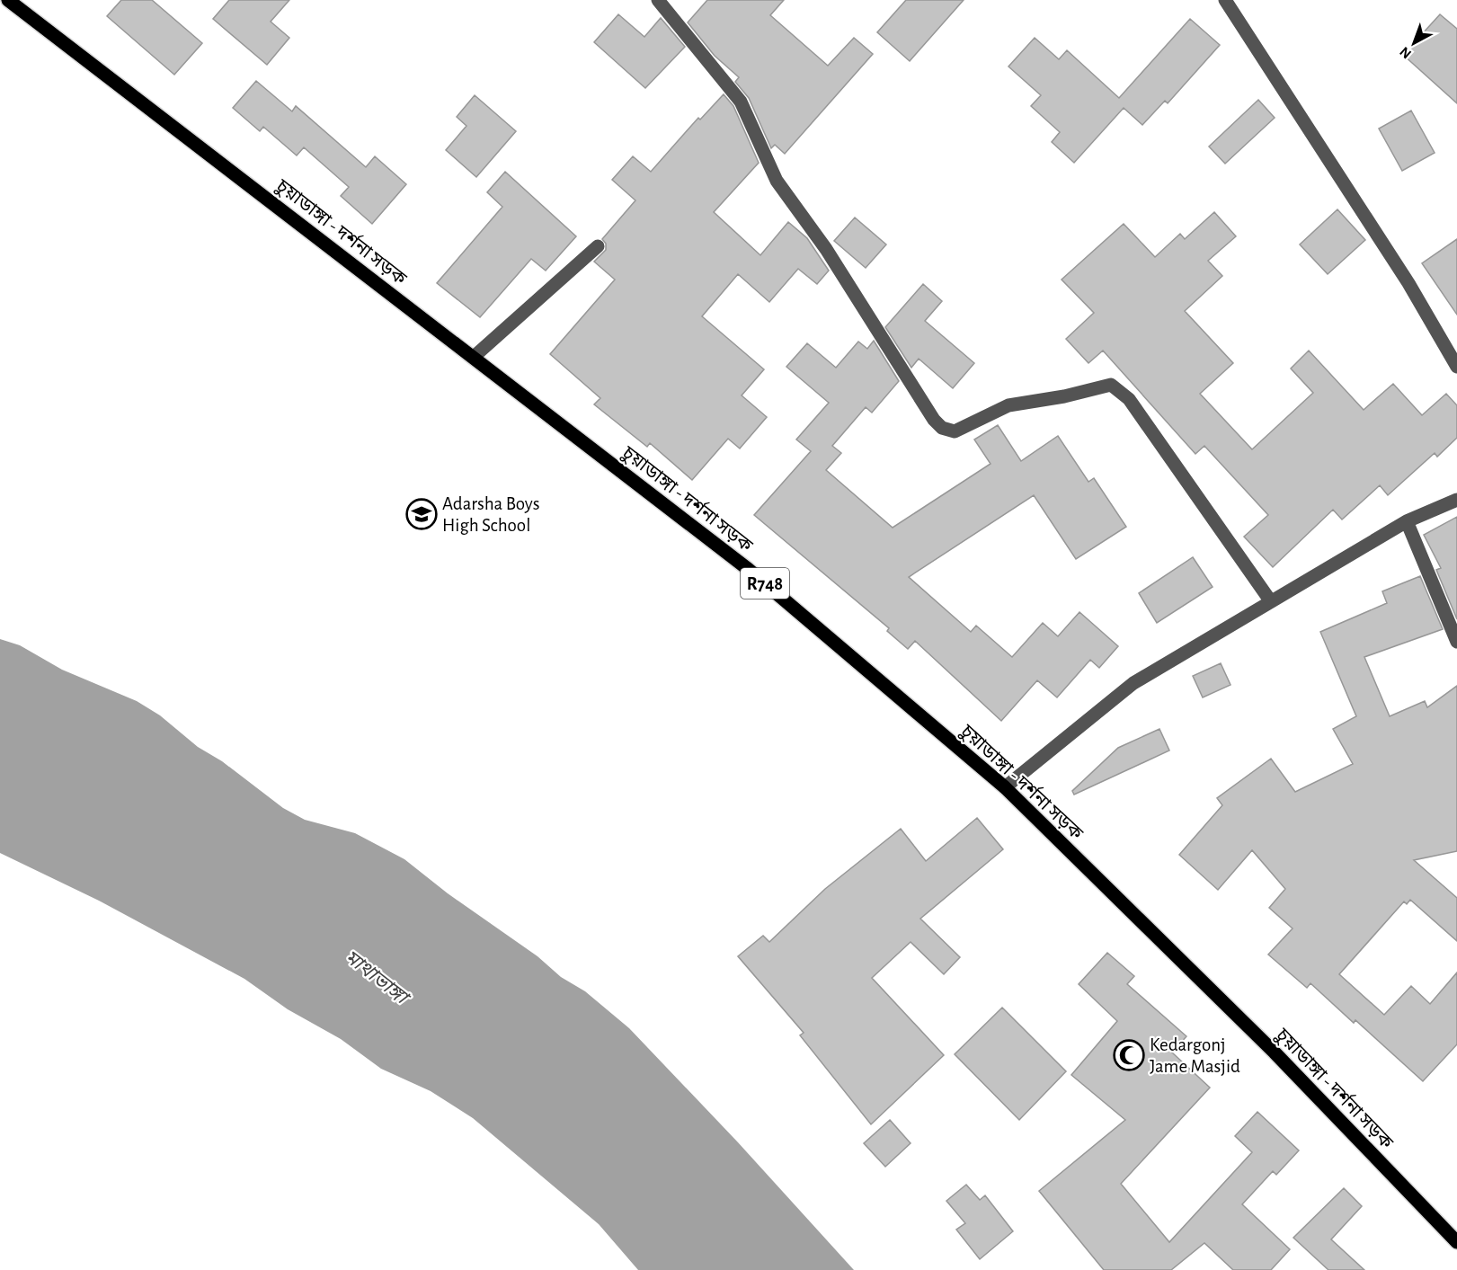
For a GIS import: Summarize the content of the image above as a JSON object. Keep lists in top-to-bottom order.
{
  "streets": {
    "main road": ["চুয়াডাঙ্গা - দর্শনা সড়ক", "R748"]
  },
  "water": ["মাথাভাঙ্গা"],
  "places": {
    "school or university": ["Adarsha Boys High School"],
    "mosque": ["Kedargonj Jame Masjid"]
  },
  "north": "bottom left"
}
